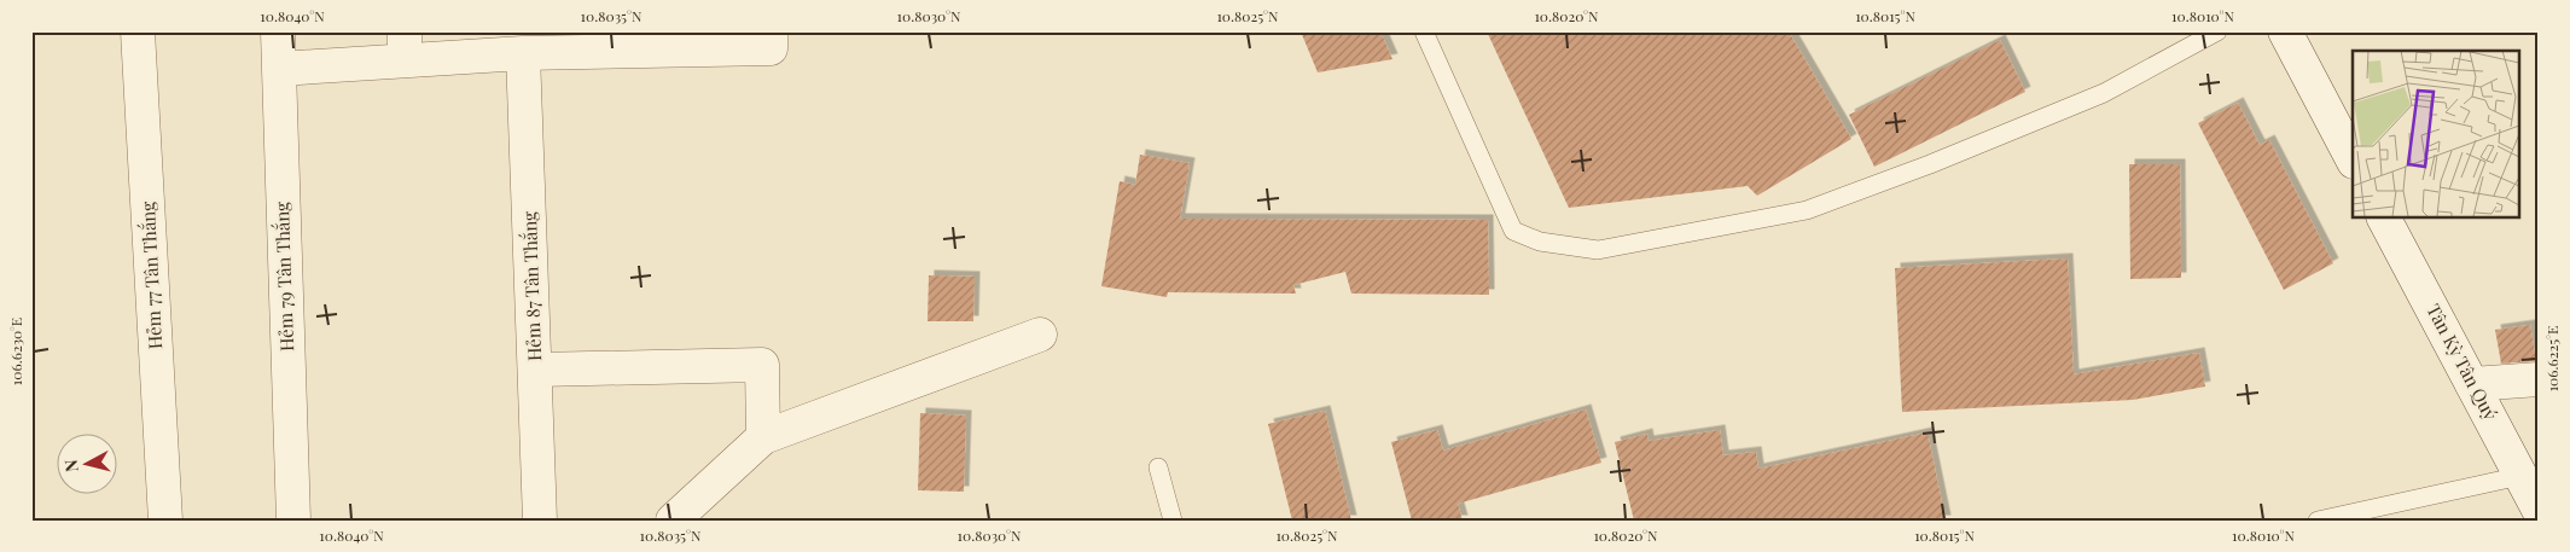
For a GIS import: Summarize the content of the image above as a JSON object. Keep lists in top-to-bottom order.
{
  "streets": {
    "street": [
      "Hẻm 77 Tân Thắng",
      "Hẻm 79 Tân Thắng",
      "Hẻm 87 Tân Thắng",
      "Tân Kỳ Tân Quý"
    ]
  },
  "north": "left",
  "coordinates": [
    "10.8040°N",
    "10.8035°N",
    "10.8030°N",
    "10.8025°N",
    "10.8020°N",
    "10.8015°N",
    "10.8010°N",
    "106.6230°E",
    "106.6225°E"
  ]
}
